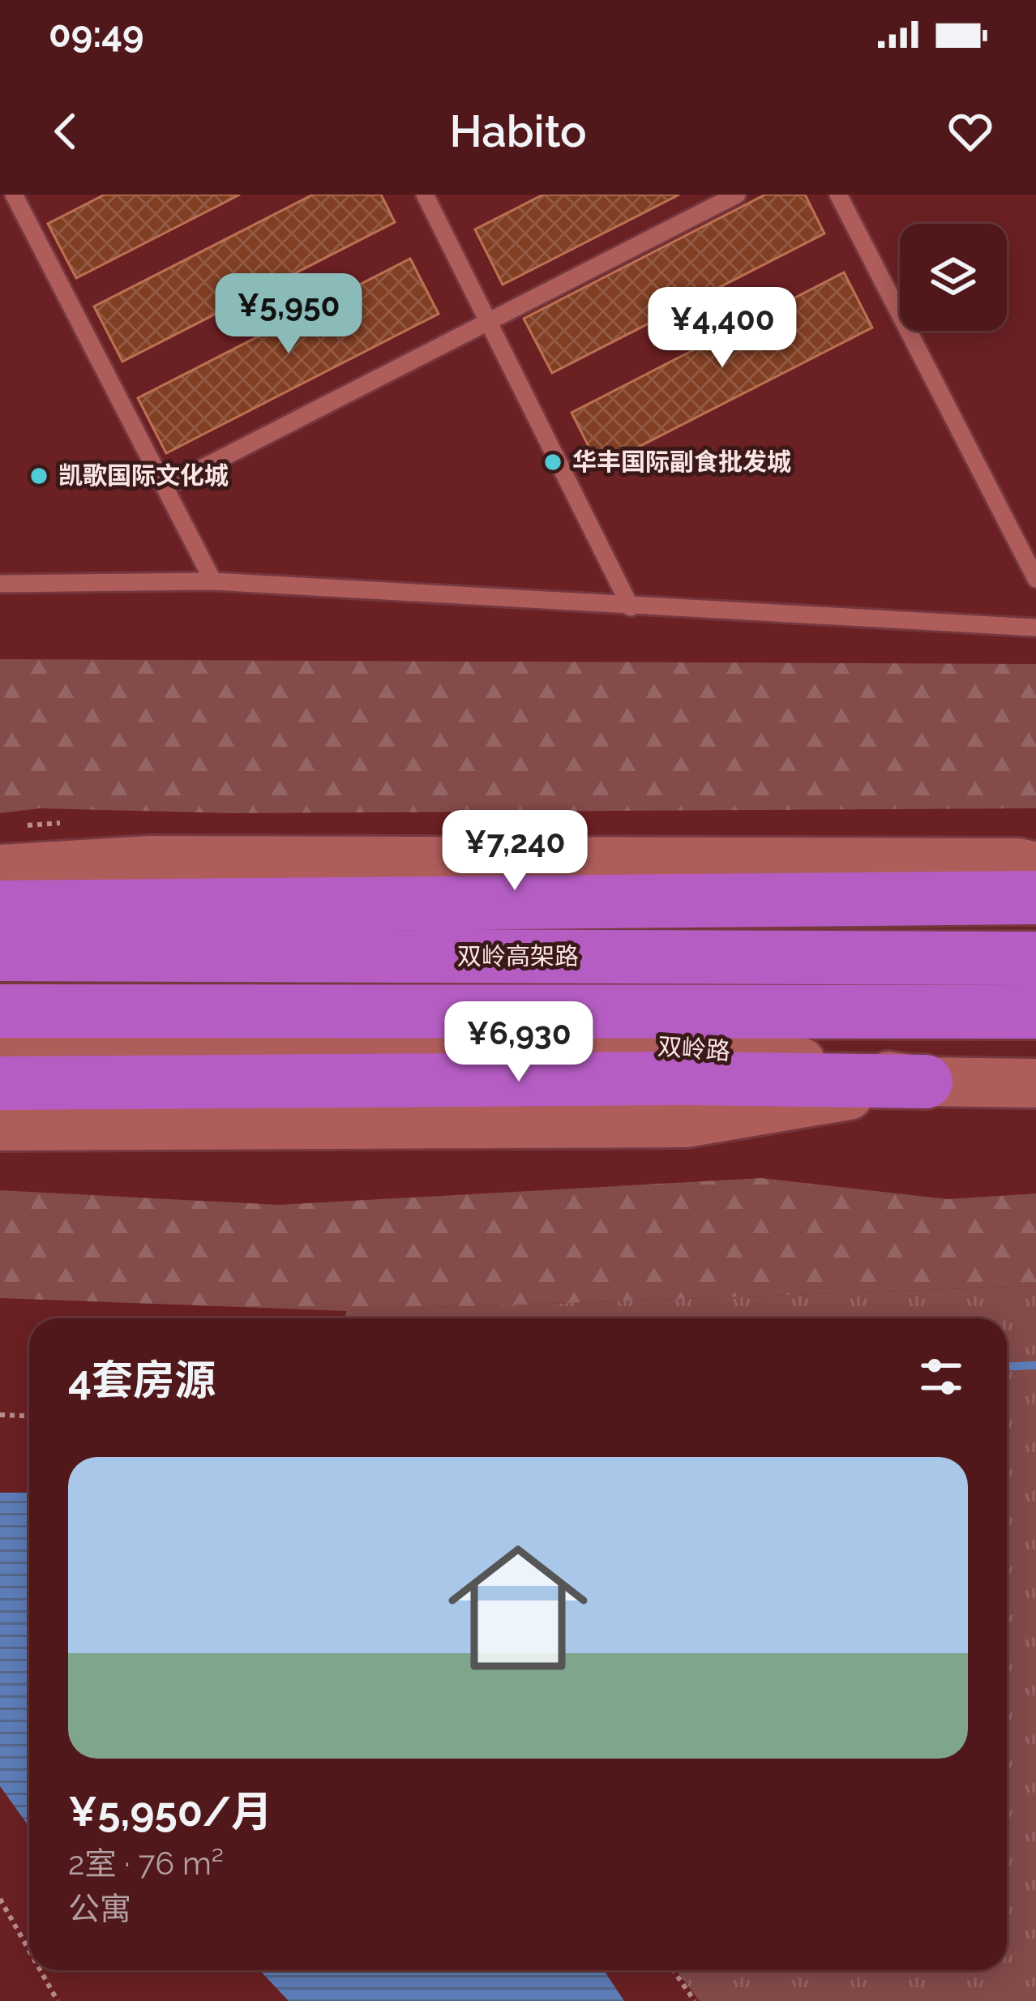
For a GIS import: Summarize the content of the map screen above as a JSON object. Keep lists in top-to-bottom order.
{
  "streets": {
    "highway": ["双岭高架路"],
    "main road": ["双岭路"]
  },
  "places": ["华丰国际副食批发城", "凯歌国际文化城"],
  "page": {
    "status": "09:49",
    "header": "Habito",
    "price": [
      "¥5,950",
      "¥4,400",
      "¥7,240",
      "¥6,930"
    ],
    "heading": "4套房源",
    "list": [
      {
        "name": "¥5,950/月",
        "note": "2室 · 76 m² · 公寓"
      }
    ]
  }
}
